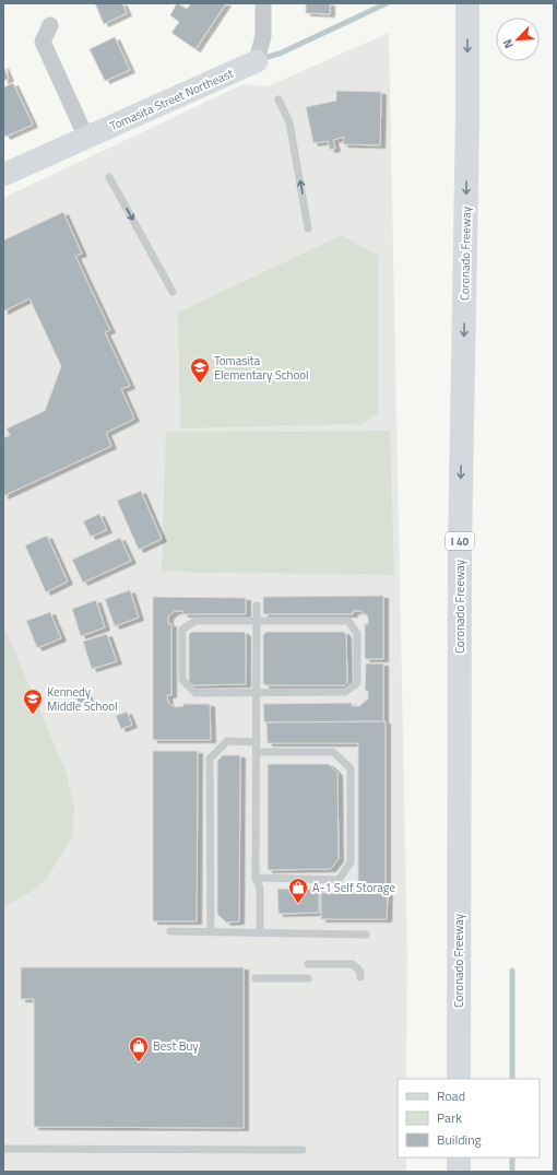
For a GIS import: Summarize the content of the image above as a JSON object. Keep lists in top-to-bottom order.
{
  "streets": {
    "highway": ["Coronado Freeway", "I 40"],
    "street": ["Tomasita Street Northeast"]
  },
  "one_way": ["Coronado Freeway"],
  "places": {
    "school or university": ["Tomasita Elementary School", "Kennedy Middle School"],
    "shop": ["A-1 Self Storage", "Best Buy"]
  },
  "legend": ["Road", "Park", "Building"],
  "north": "bottom left"
}
